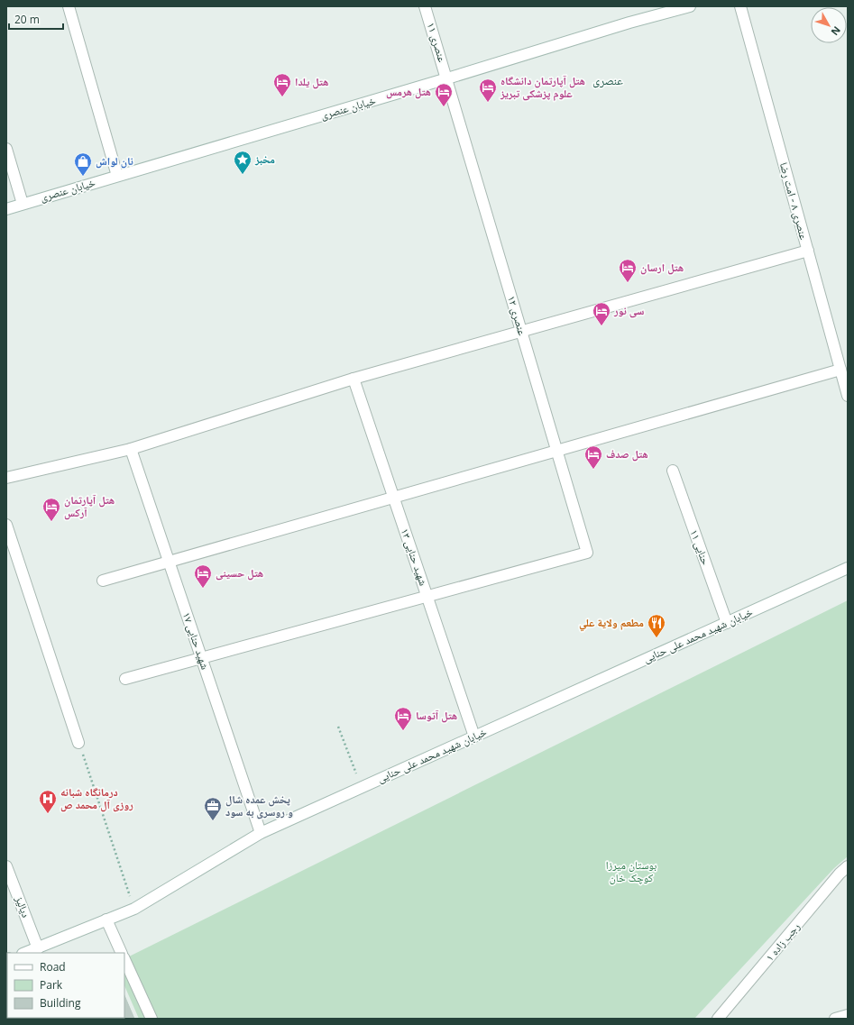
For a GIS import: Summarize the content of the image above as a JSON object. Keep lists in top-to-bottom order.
{
  "streets": {
    "street": [
      "عنصری ۱۱",
      "خیابان عنصری",
      "عنصری ۸ - امت رضا",
      "عنصری ۱۲",
      "حنایی ۱۱",
      "شهید حنایی ۱۳",
      "خیابان شهید محمد علی حنایی",
      "شهید حنایی ۱۷",
      "دیالیز",
      "رجب زاده ۱"
    ]
  },
  "crossings": [
    ["عنصری ۱۱", "خیابان عنصری"],
    ["عنصری ۱۱", "عنصری ۱۲"],
    ["خیابان عنصری", "عنصری ۱۲"],
    ["عنصری ۱۲", "شهید حنایی ۱۳"],
    ["حنایی ۱۱", "خیابان شهید محمد علی حنایی"],
    ["شهید حنایی ۱۳", "خیابان شهید محمد علی حنایی"],
    ["خیابان شهید محمد علی حنایی", "شهید حنایی ۱۷"],
    ["خیابان شهید محمد علی حنایی", "دیالیز"]
  ],
  "districts": ["عنصری"],
  "parks": ["بوستان میرزا کوچک خان"],
  "places": {
    "hotel": [
      "هتل یلدا",
      "هتل آپارتمان دانشگاه علوم پزشکی تبریز",
      "هتل هرمس",
      "هتل ارسان",
      "سی نور",
      "هتل صدف",
      "هتل آپارتمان آرکس",
      "هتل حسینی",
      "هتل آتوسا"
    ],
    "place": ["مخبز"],
    "shop": ["نان لواش"],
    "restaurant": ["مطعم ولاية علي"],
    "hospital": ["درمانگاه شبانه روزی آل محمد ص"],
    "office": ["پخش عمده شال و روسری به سود"]
  },
  "legend": ["Road", "Park", "Building"],
  "scale_bar": "20 m",
  "north": "bottom right"
}
